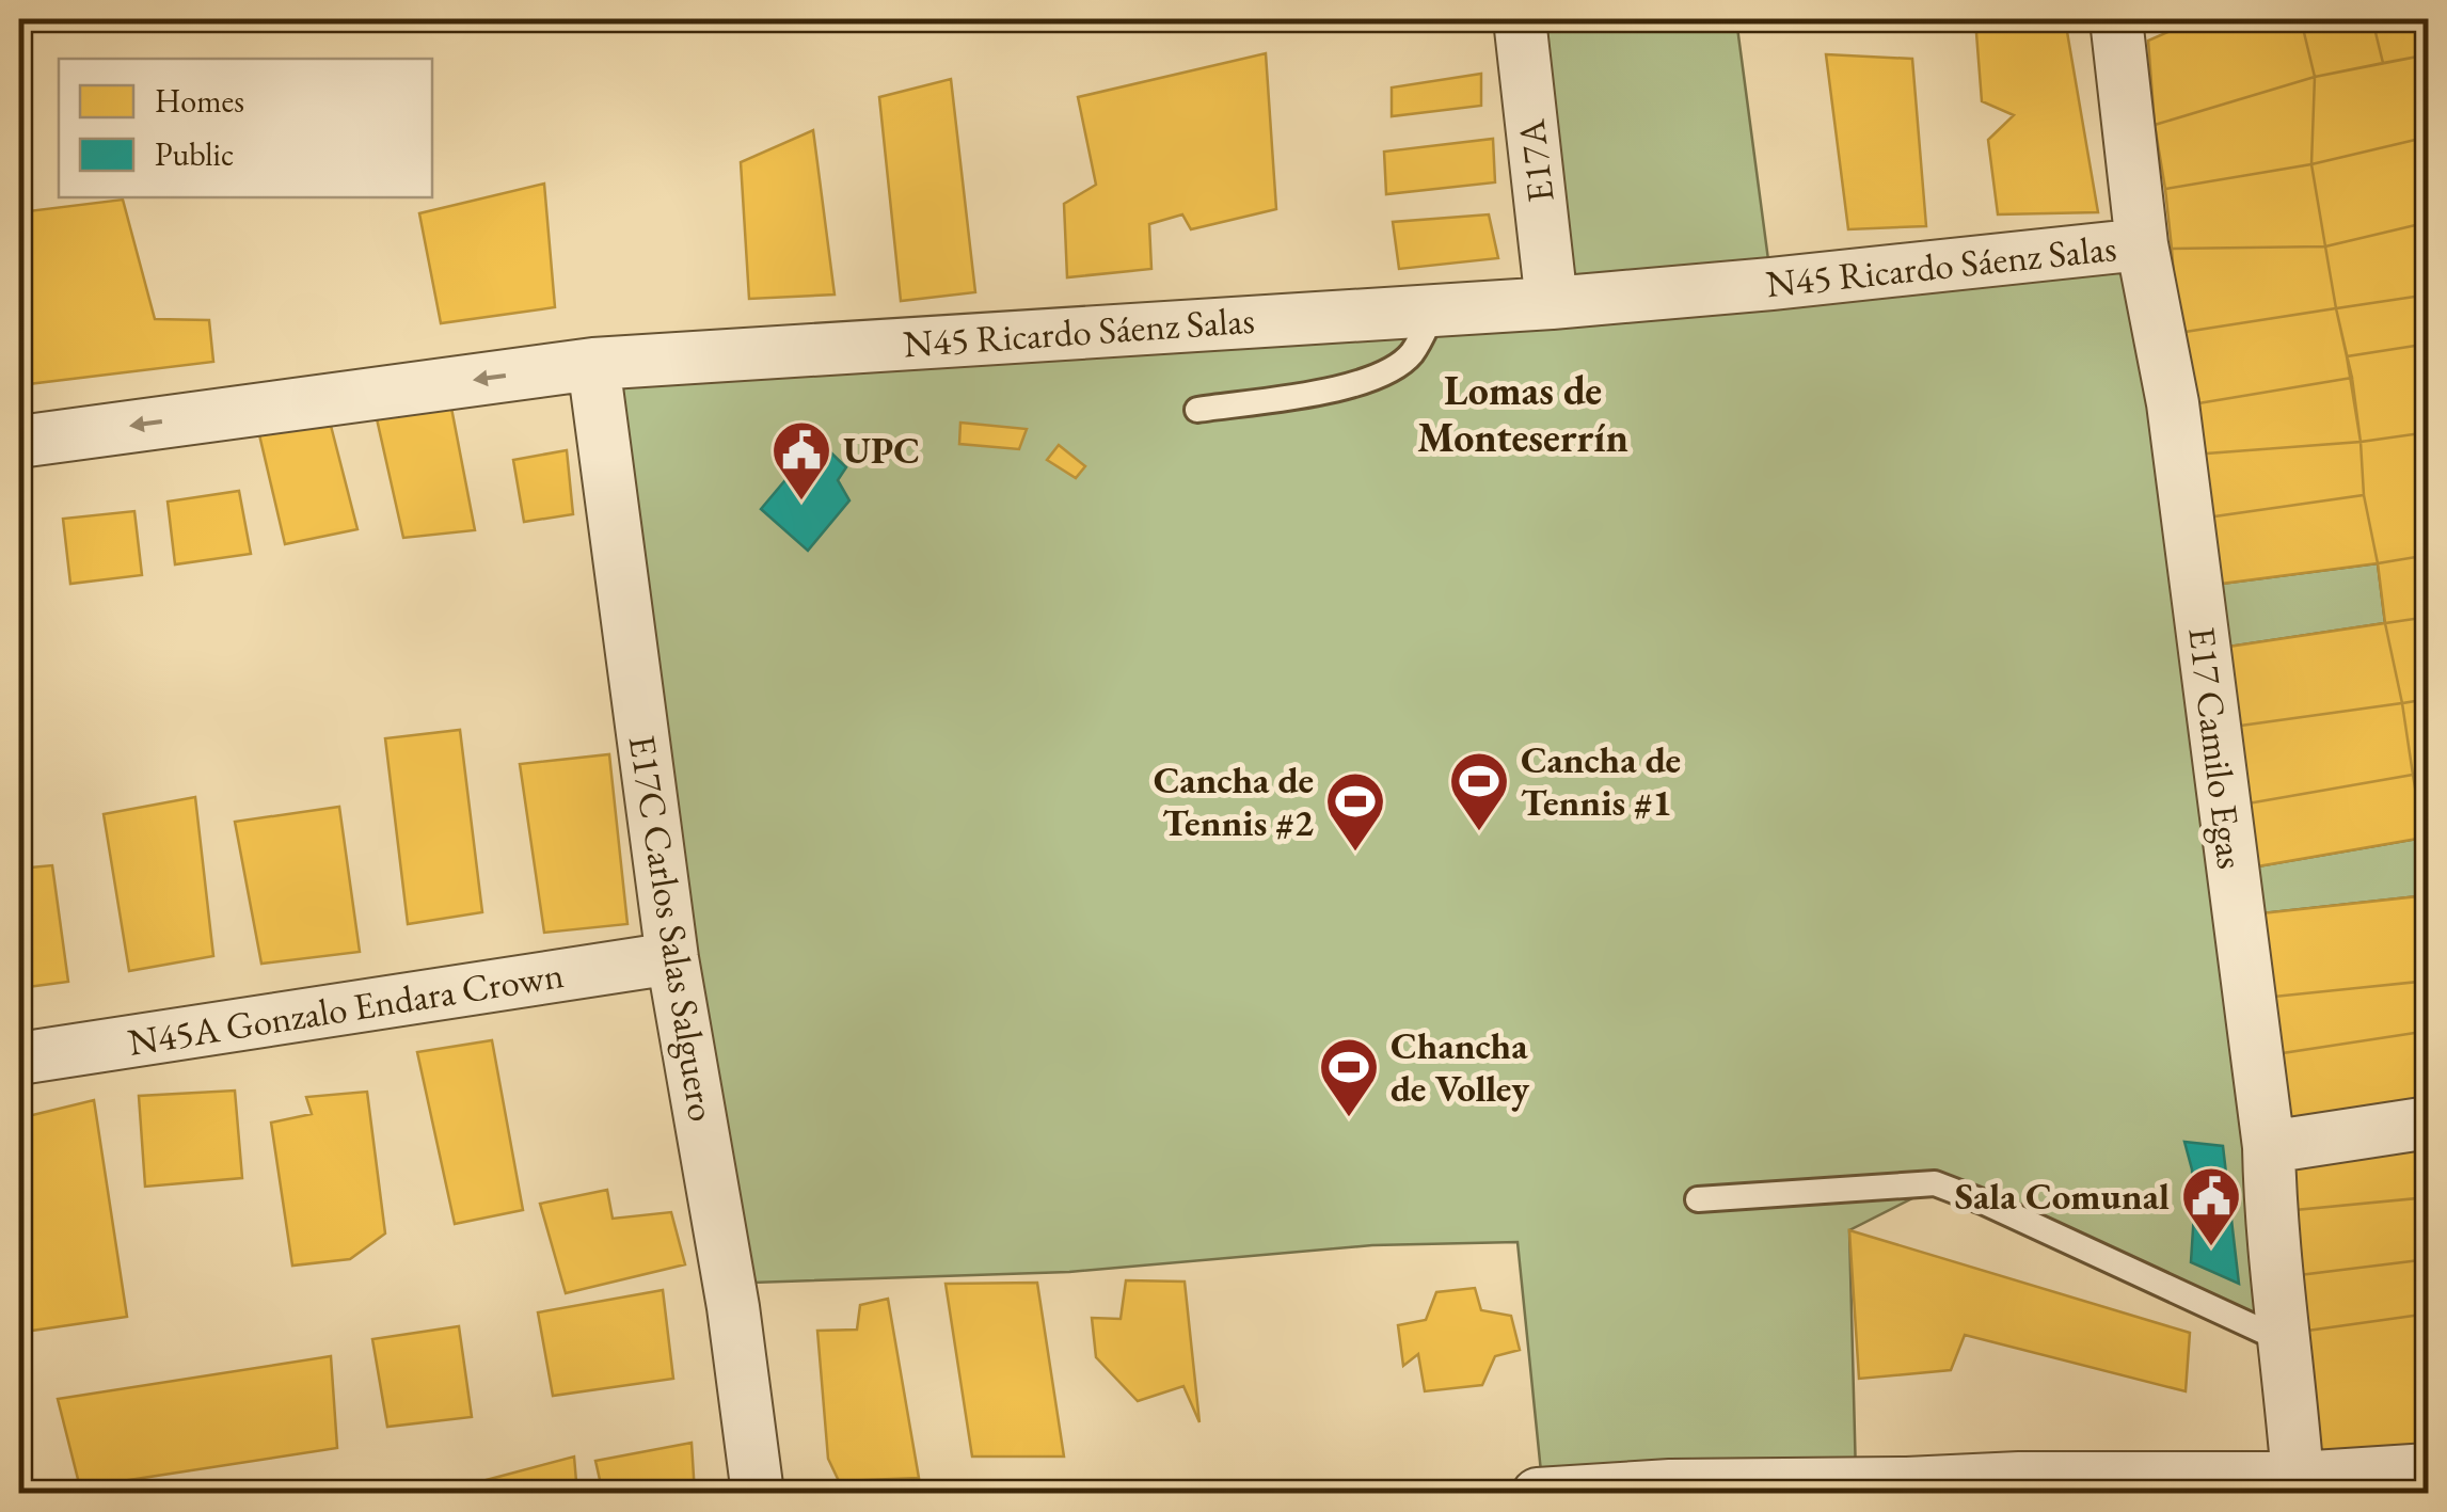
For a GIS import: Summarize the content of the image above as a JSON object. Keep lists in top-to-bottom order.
{
  "streets": {
    "street": [
      "E17A",
      "N45 Ricardo Sáenz Salas",
      "E17 Camilo Egas",
      "E17C Carlos Salas Salguero",
      "N45A Gonzalo Endara Crown"
    ]
  },
  "crossings": [
    ["E17A", "N45 Ricardo Sáenz Salas"],
    ["N45 Ricardo Sáenz Salas", "E17 Camilo Egas"],
    ["N45 Ricardo Sáenz Salas", "E17C Carlos Salas Salguero"],
    ["E17C Carlos Salas Salguero", "N45A Gonzalo Endara Crown"]
  ],
  "districts": ["Lomas de Monteserrín"],
  "places": {
    "public building": ["UPC", "Sala Comunal"],
    "sports": ["Cancha de Tennis #1", "Cancha de Tennis #2", "Chancha de Volley"]
  },
  "legend": ["Homes", "Public"]
}
